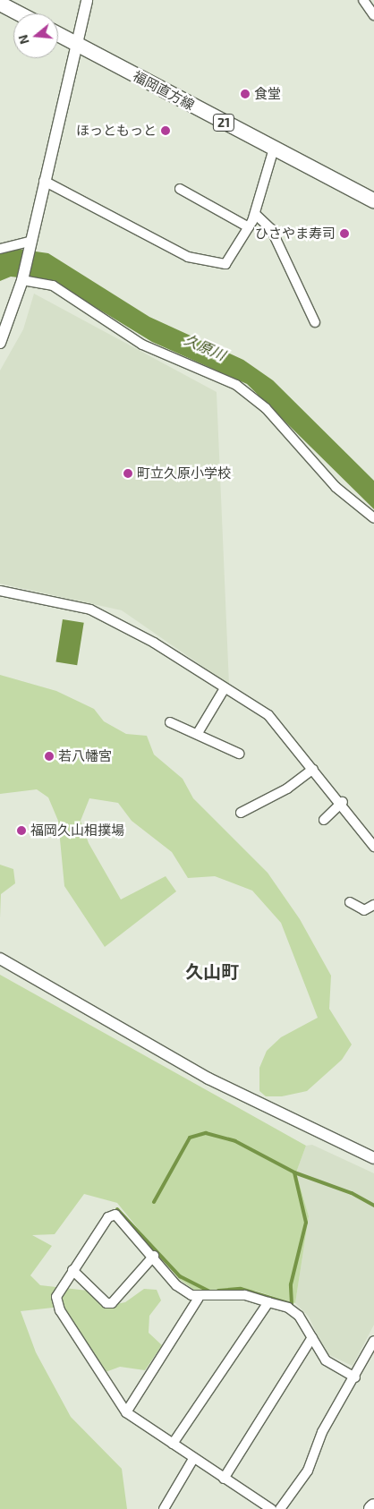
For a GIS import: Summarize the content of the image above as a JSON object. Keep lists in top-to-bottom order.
{
  "streets": {
    "main road": ["福岡直方線", "21"]
  },
  "districts": ["久山町"],
  "water": ["久原川"],
  "places": [
    "食堂",
    "ほっともっと",
    "ひさやま寿司",
    "町立久原小学校",
    "若八幡宮",
    "福岡久山相撲場"
  ],
  "north": "left"
}
